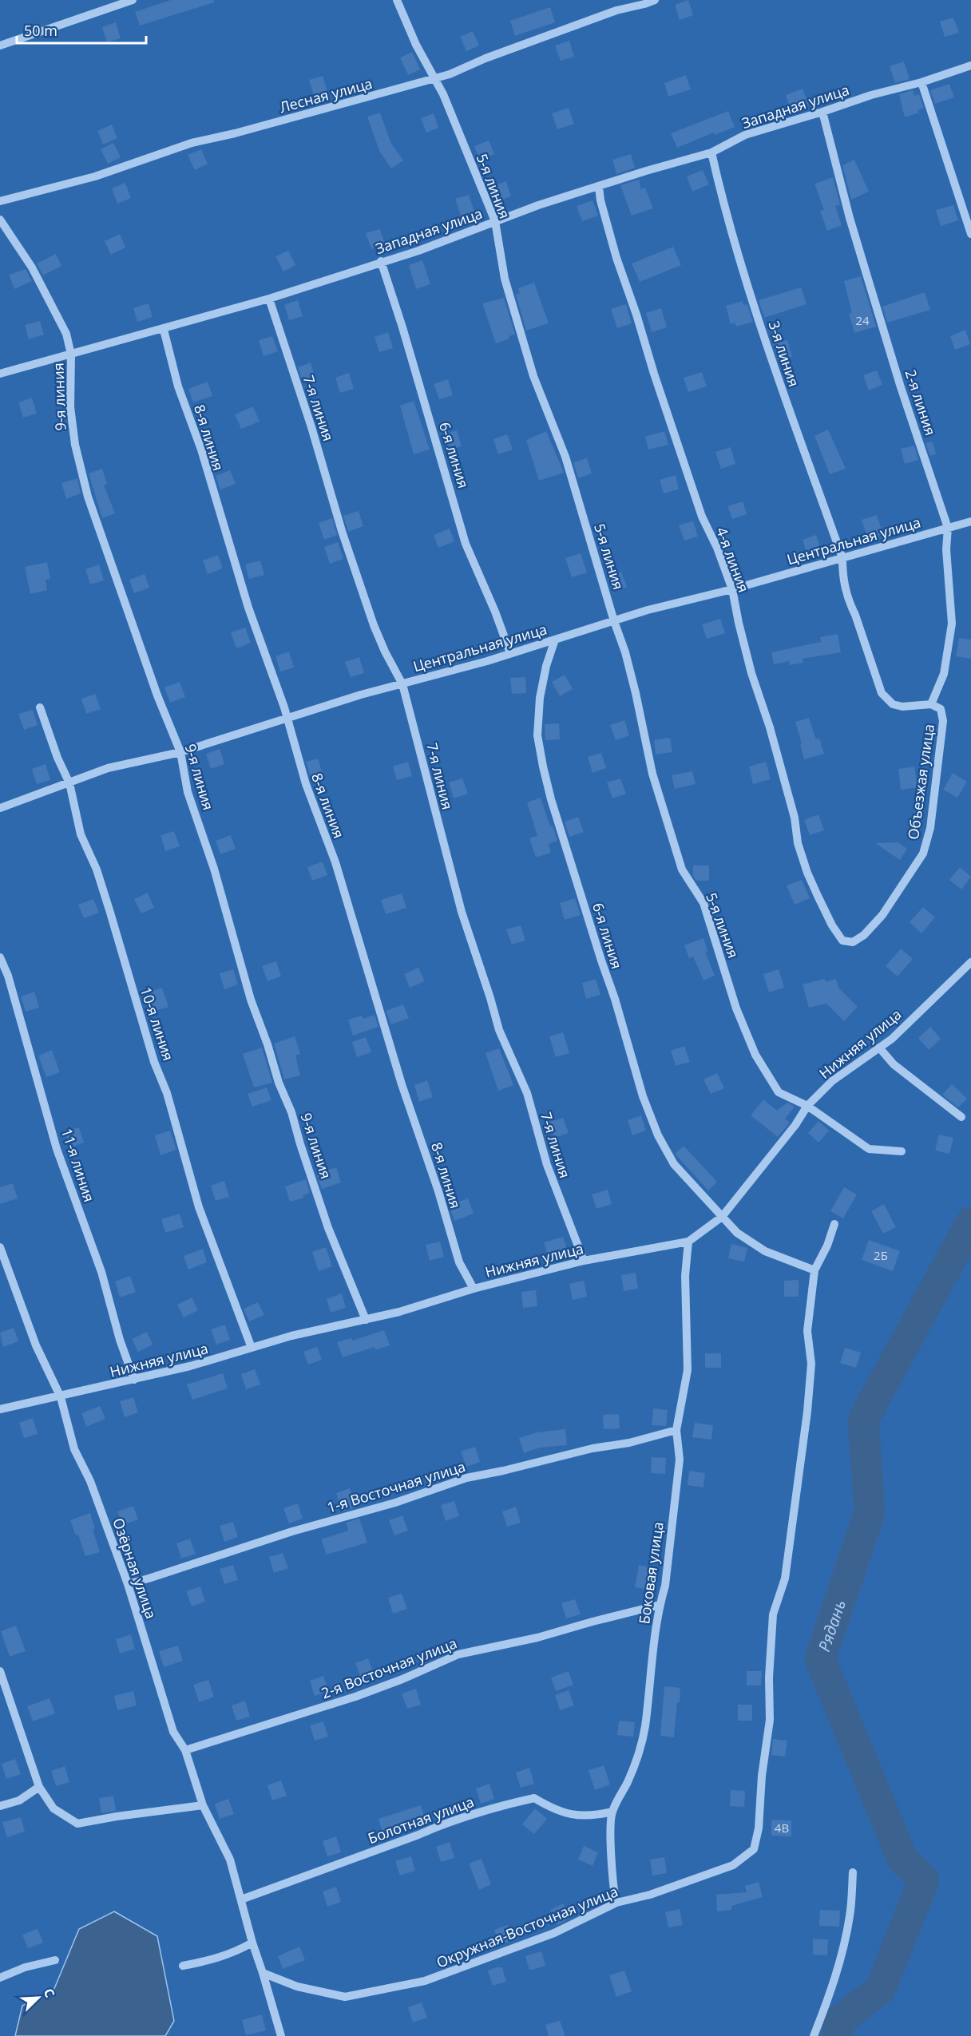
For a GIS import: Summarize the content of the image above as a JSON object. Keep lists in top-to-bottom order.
{
  "streets": {
    "street": [
      "Лесная улица",
      "Западная улица",
      "5-я линия",
      "3-я линия",
      "9-я линия",
      "2-я линия",
      "7-я линия",
      "8-я линия",
      "6-я линия",
      "Центральная улица",
      "4-я линия",
      "Объезжая улица",
      "10-я линия",
      "Нижняя улица",
      "11-я линия",
      "1-я Восточная улица",
      "Озёрная улица",
      "Боковая улица",
      "2-я Восточная улица",
      "Болотная улица",
      "Окружная-Восточная улица"
    ]
  },
  "crossings": [
    ["Лесная улица", "5-я линия"],
    ["Западная улица", "5-я линия"],
    ["Западная улица", "3-я линия"],
    ["Западная улица", "9-я линия"],
    ["Западная улица", "2-я линия"],
    ["Западная улица", "7-я линия"],
    ["Западная улица", "8-я линия"],
    ["Западная улица", "6-я линия"],
    ["Западная улица", "4-я линия"],
    ["5-я линия", "Центральная улица"],
    ["5-я линия", "Нижняя улица"],
    ["3-я линия", "Центральная улица"],
    ["3-я линия", "Объезжая улица"],
    ["9-я линия", "Центральная улица"],
    ["9-я линия", "Нижняя улица"],
    ["2-я линия", "Центральная улица"],
    ["2-я линия", "Объезжая улица"],
    ["7-я линия", "Центральная улица"],
    ["7-я линия", "Нижняя улица"],
    ["8-я линия", "Центральная улица"],
    ["8-я линия", "Нижняя улица"],
    ["6-я линия", "Центральная улица"],
    ["6-я линия", "Нижняя улица"],
    ["6-я линия", "Окружная-Восточная улица"],
    ["Центральная улица", "4-я линия"],
    ["Центральная улица", "Объезжая улица"],
    ["Центральная улица", "10-я линия"],
    ["4-я линия", "Объезжая улица"],
    ["10-я линия", "Нижняя улица"],
    ["Нижняя улица", "11-я линия"],
    ["Нижняя улица", "Озёрная улица"],
    ["Нижняя улица", "Боковая улица"],
    ["1-я Восточная улица", "Озёрная улица"],
    ["1-я Восточная улица", "Боковая улица"],
    ["Озёрная улица", "2-я Восточная улица"],
    ["Озёрная улица", "Болотная улица"],
    ["Боковая улица", "2-я Восточная улица"],
    ["Боковая улица", "Болотная улица"],
    ["Боковая улица", "Окружная-Восточная улица"]
  ],
  "water": ["Рядань"],
  "house_numbers": ["24", "2Б", "4В"],
  "scale_bar": "50 m",
  "north": "top right"
}
